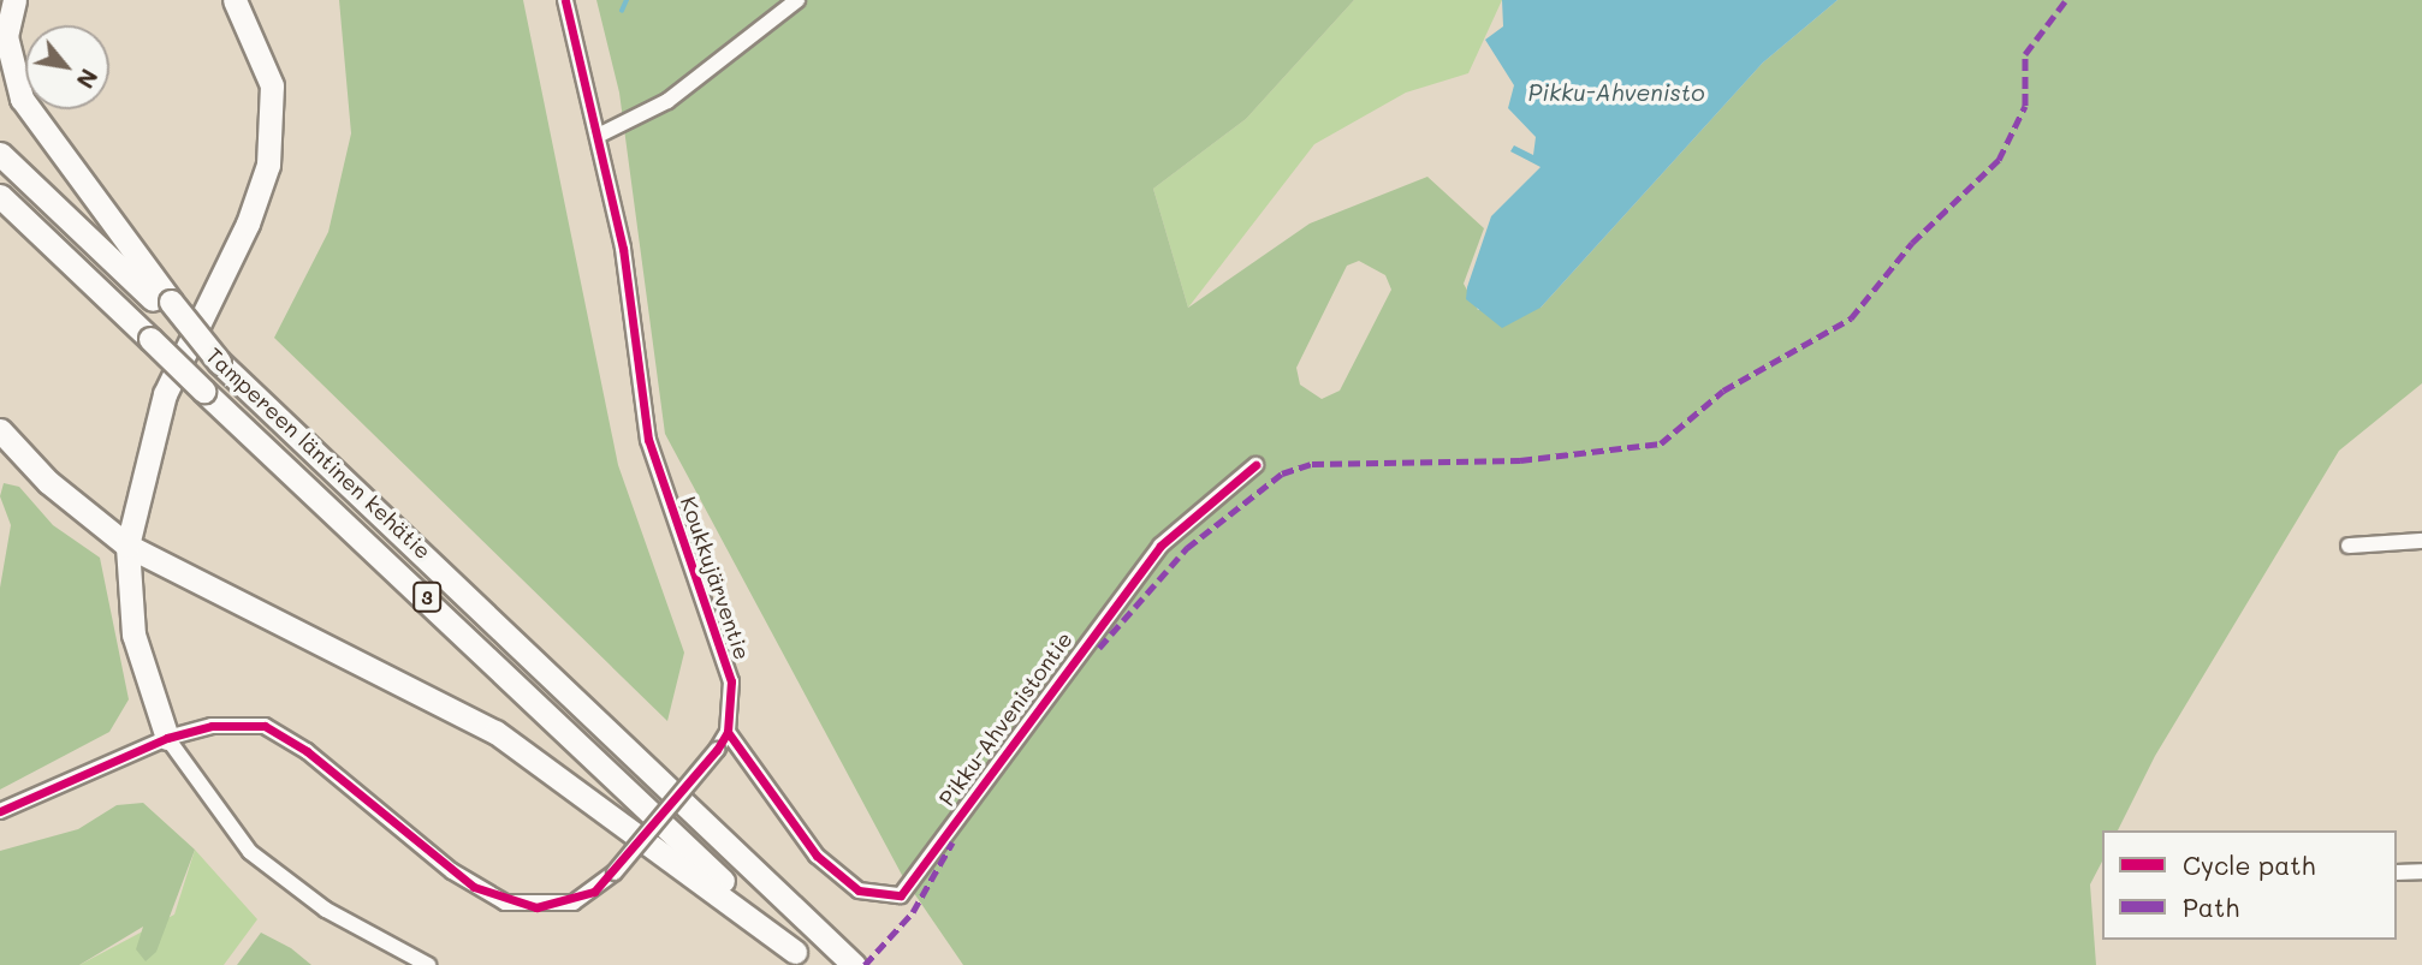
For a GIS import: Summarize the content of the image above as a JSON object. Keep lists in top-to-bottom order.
{
  "streets": {
    "highway": ["Tampereen läntinen kehätie", "3"],
    "street": ["Koukkujärventie", "Pikku-Ahvenistontie"]
  },
  "crossings": [
    ["Koukkujärventie", "Pikku-Ahvenistontie"]
  ],
  "water": ["Pikku-Ahvenisto"],
  "legend": ["Cycle path", "Path"],
  "north": "bottom right"
}
